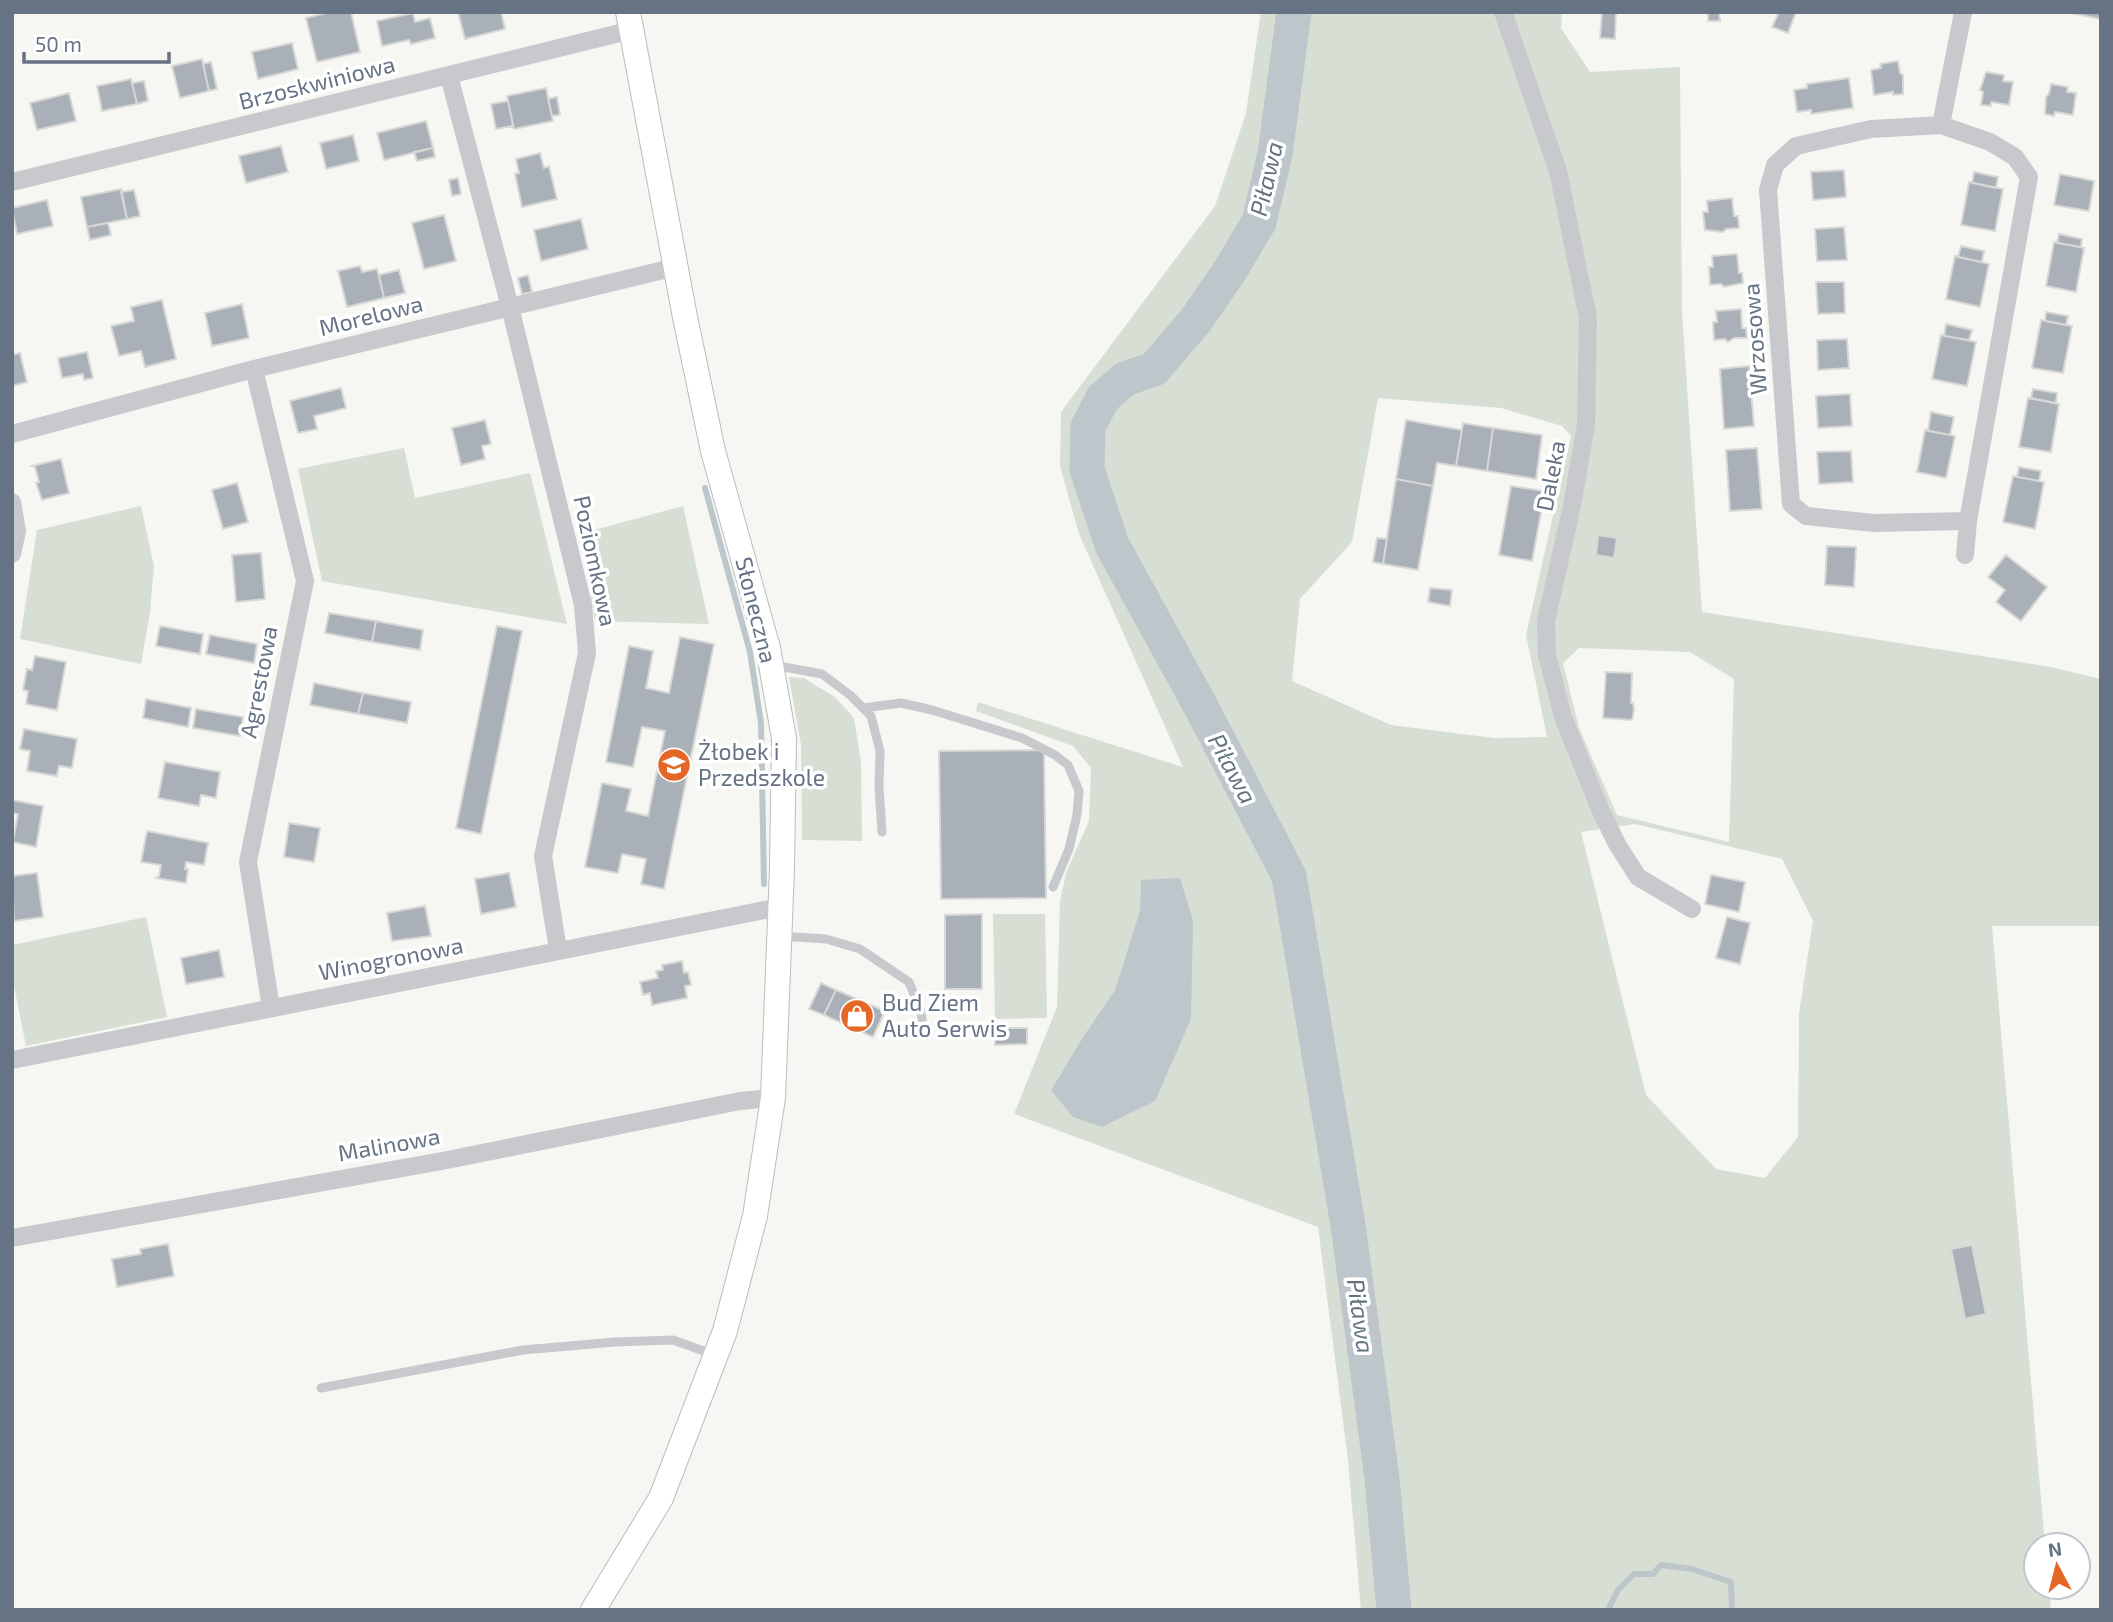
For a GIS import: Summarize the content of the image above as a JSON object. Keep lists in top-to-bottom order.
{
  "streets": {
    "street": [
      "Brzoskwiniowa",
      "Morelowa",
      "Wrzosowa",
      "Daleka",
      "Poziomkowa",
      "Słoneczna",
      "Agrestowa",
      "Winogronowa",
      "Malinowa"
    ]
  },
  "crossings": [
    ["Brzoskwiniowa", "Słoneczna"],
    ["Morelowa", "Poziomkowa"],
    ["Morelowa", "Słoneczna"],
    ["Morelowa", "Agrestowa"],
    ["Poziomkowa", "Winogronowa"],
    ["Słoneczna", "Winogronowa"],
    ["Słoneczna", "Malinowa"],
    ["Agrestowa", "Winogronowa"]
  ],
  "water": ["Piława"],
  "places": {
    "school or university": ["Żłobek i Przedszkole"],
    "shop": ["Bud Ziem Auto Serwis"]
  },
  "scale_bar": "50 m",
  "north": "top"
}
